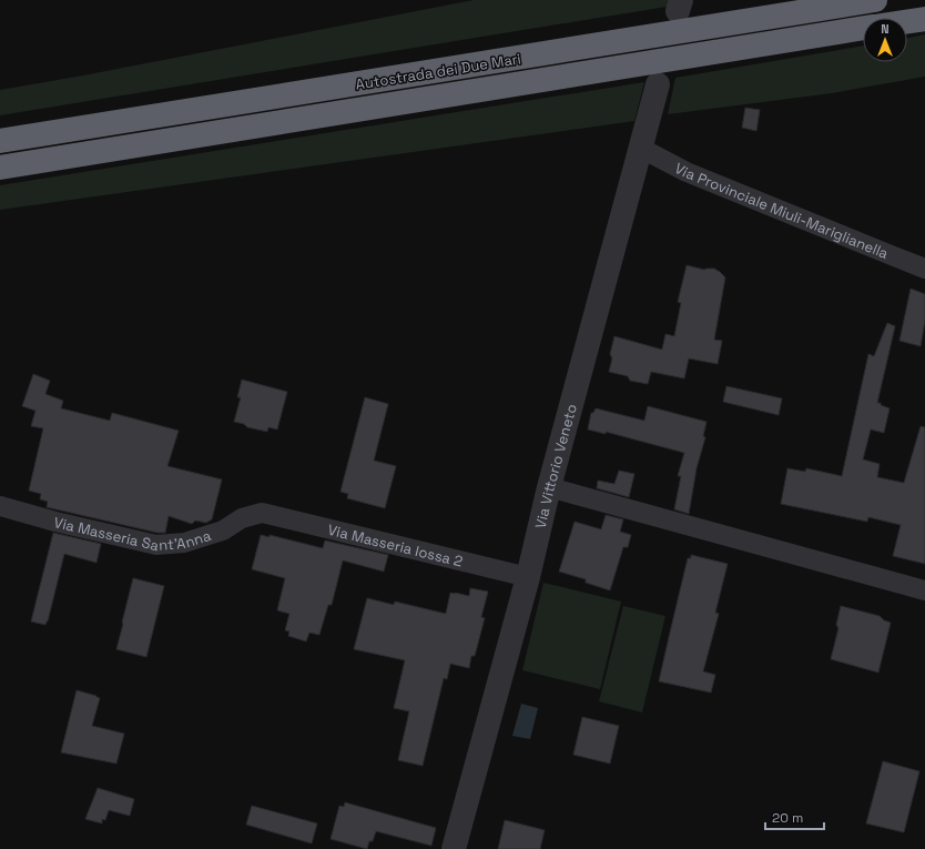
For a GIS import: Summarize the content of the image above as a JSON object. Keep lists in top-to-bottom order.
{
  "streets": {
    "highway": ["Autostrada dei Due Mari"],
    "street": [
      "Via Provinciale Miuli-Mariglianella",
      "Via Vittorio Veneto",
      "Via Masseria Sant'Anna",
      "Via Masseria Iossa 2"
    ]
  },
  "crossings": [
    ["Via Provinciale Miuli-Mariglianella", "Via Vittorio Veneto"],
    ["Via Vittorio Veneto", "Via Masseria Iossa 2"],
    ["Via Masseria Sant'Anna", "Via Masseria Iossa 2"]
  ],
  "scale_bar": "20 m",
  "north": "top"
}
